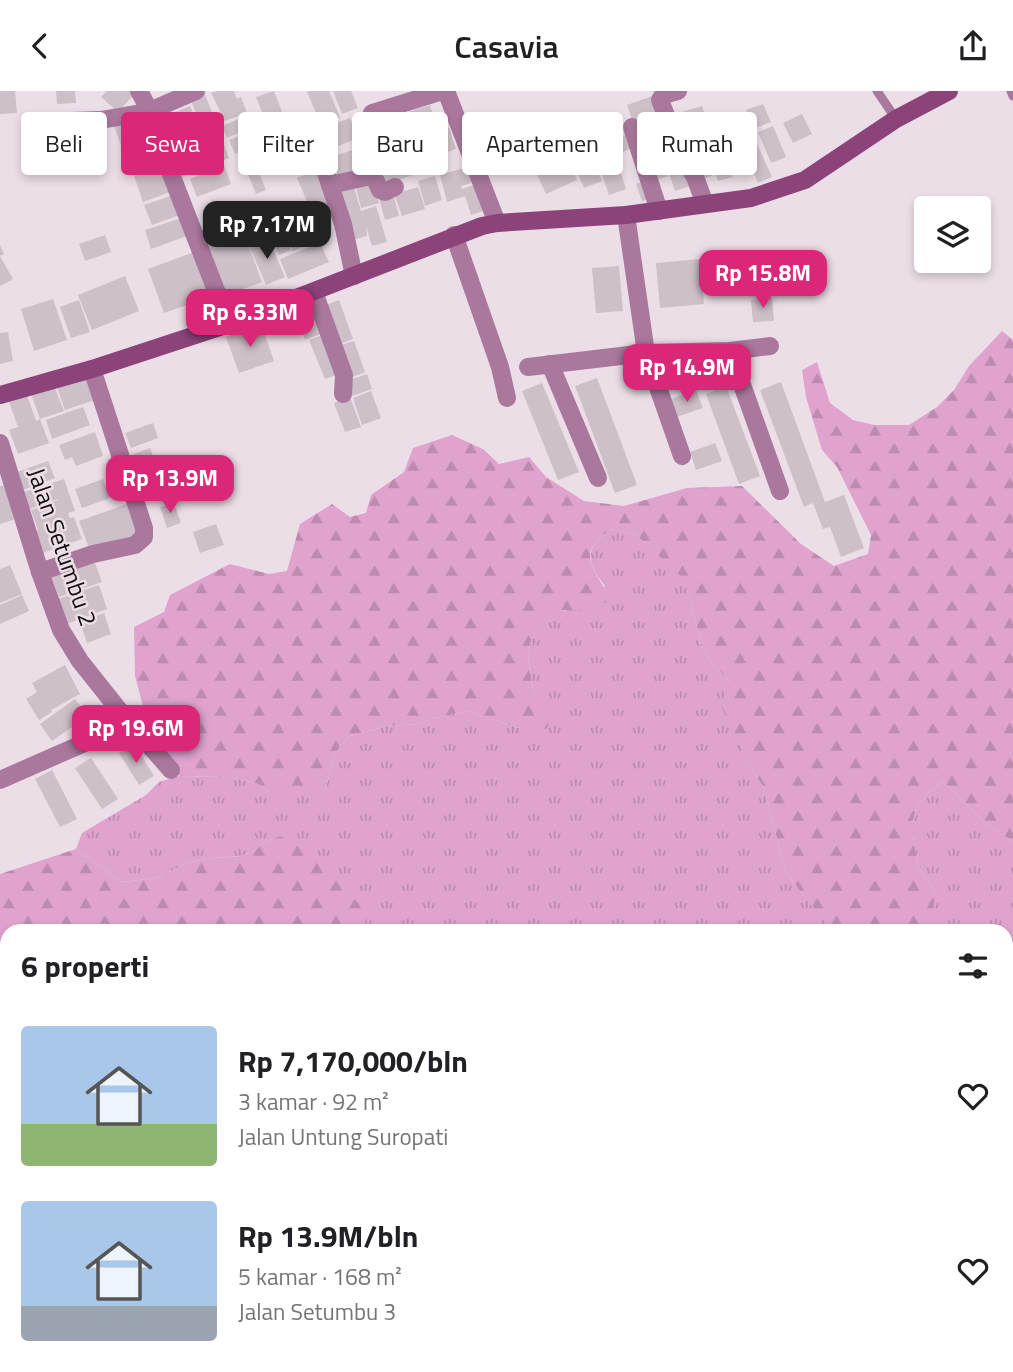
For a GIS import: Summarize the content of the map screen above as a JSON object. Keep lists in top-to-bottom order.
{
  "streets": {
    "street": ["Jalan Setumbu 2"]
  },
  "page": {
    "header": "Casavia",
    "chip": [
      "Beli",
      "Sewa",
      "Filter",
      "Baru",
      "Apartemen",
      "Rumah"
    ],
    "price": [
      "Rp 7.17M",
      "Rp 15.8M",
      "Rp 6.33M",
      "Rp 14.9M",
      "Rp 13.9M",
      "Rp 19.6M"
    ],
    "heading": "6 properti",
    "list": [
      {
        "name": "Rp 7,170,000/bln",
        "note": "3 kamar · 92 m² · Jalan Untung Suropati"
      },
      {
        "name": "Rp 13.9M/bln",
        "note": "5 kamar · 168 m² · Jalan Setumbu 3"
      }
    ]
  }
}
